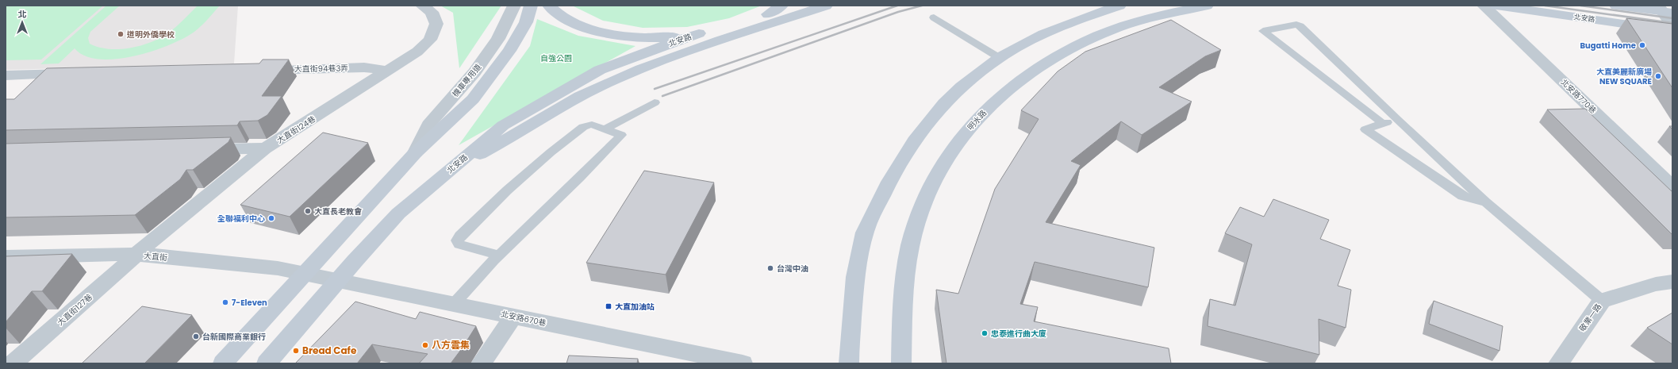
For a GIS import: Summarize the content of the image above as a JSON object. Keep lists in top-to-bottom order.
{
  "streets": {
    "main road": ["北安路", "明水路"],
    "street": [
      "大直街94巷3弄",
      "機車專用道",
      "北安路770巷",
      "大直街124巷",
      "大直街",
      "大直街127巷",
      "敬業一路",
      "北安路670巷"
    ]
  },
  "crossings": [
    ["北安路", "北安路670巷"],
    ["大直街94巷3弄", "大直街124巷"],
    ["大直街124巷", "大直街"],
    ["大直街124巷", "大直街127巷"],
    ["大直街", "大直街127巷"],
    ["大直街", "北安路670巷"]
  ],
  "parks": ["自強公園"],
  "places": {
    "other": [
      "道明外僑學校",
      "Bugatti Home",
      "大直美麗新廣場 NEW SQUARE",
      "大直長老教會",
      "全聯福利中心",
      "台灣中油",
      "7-Eleven",
      "忠泰進行曲大廈",
      "台新國際商業銀行",
      "八方雲集",
      "Bread Cafe"
    ],
    "transit": ["大直加油站"]
  },
  "north": "top"
}
